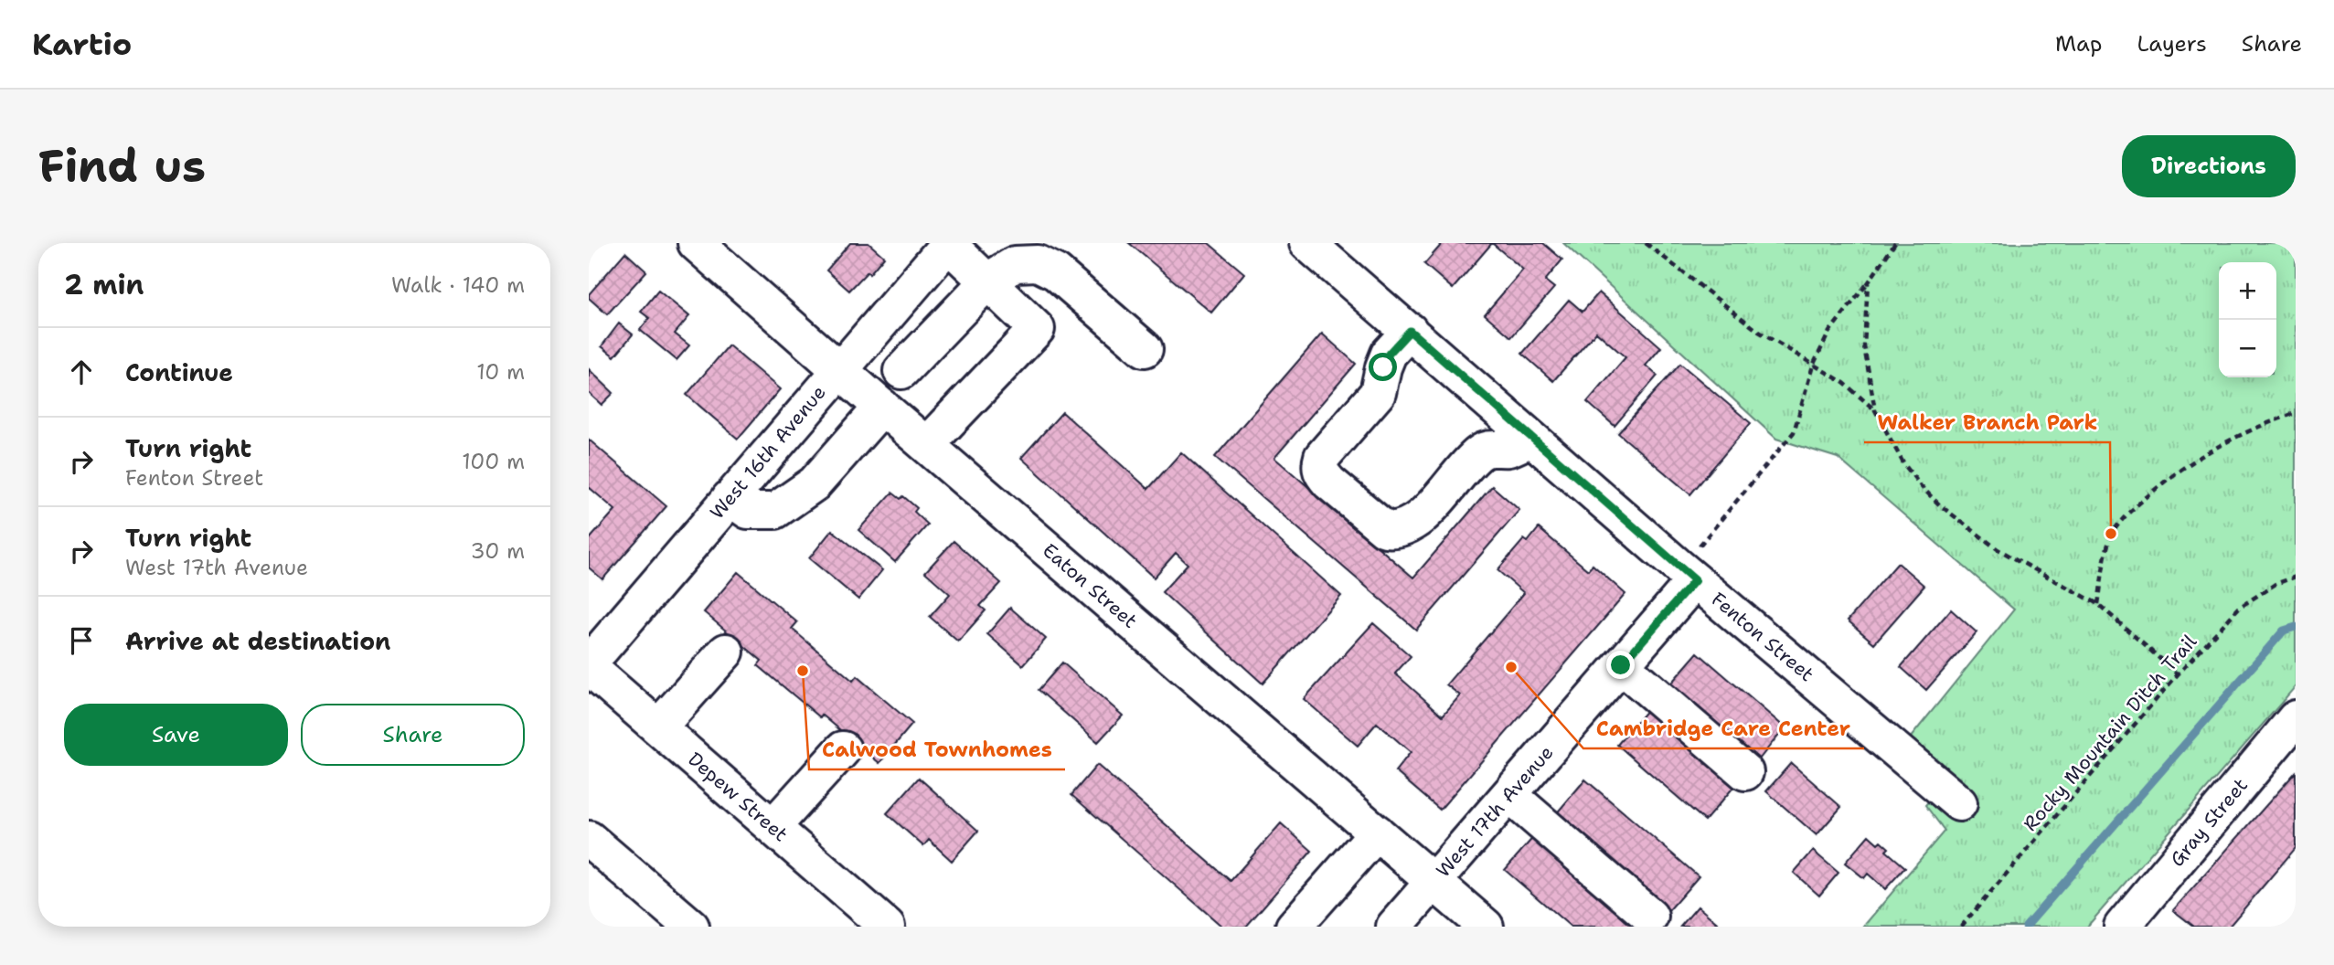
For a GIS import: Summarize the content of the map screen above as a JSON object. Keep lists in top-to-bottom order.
{
  "streets": {
    "street": [
      "West 16th Avenue",
      "Eaton Street",
      "Fenton Street",
      "Depew Street",
      "West 17th Avenue",
      "Gray Street"
    ],
    "path": ["Rocky Mountain Ditch Trail"]
  },
  "crossings": [
    ["West 16th Avenue", "Eaton Street"],
    ["West 16th Avenue", "Depew Street"],
    ["Eaton Street", "West 17th Avenue"],
    ["Fenton Street", "West 17th Avenue"]
  ],
  "places": ["Walker Branch Park", "Cambridge Care Center", "Calwood Townhomes"],
  "page": {
    "header": "Kartio",
    "nav": ["Map", "Layers", "Share"],
    "buttons": [
      "Directions",
      ["Save", "Share"]
    ],
    "title": "Find us",
    "heading": ["2 min", "Walk · 140 m"],
    "map_buttons": ["+", "−"],
    "list": [
      ["Continue", "10 m"],
      ["Turn right", "Fenton Street", "100 m"],
      ["Turn right", "West 17th Avenue", "30 m"],
      "Arrive at destination"
    ]
  }
}
